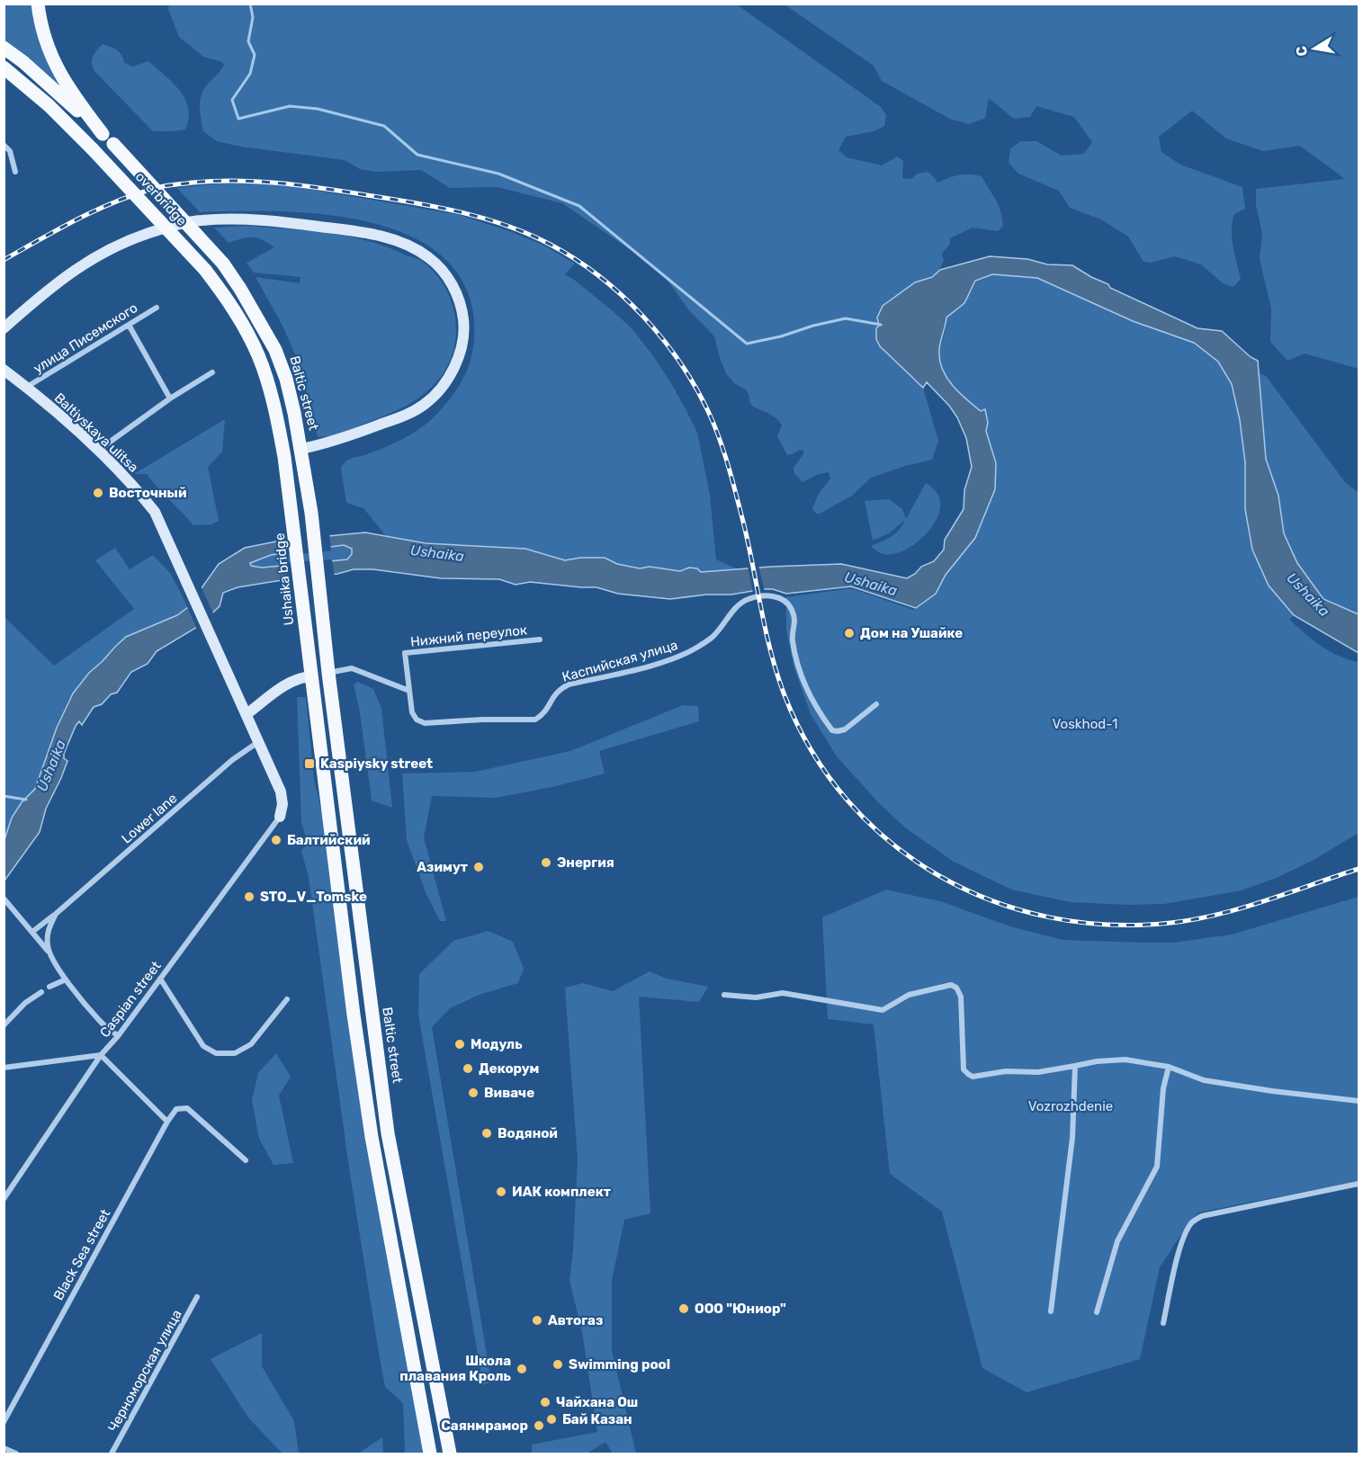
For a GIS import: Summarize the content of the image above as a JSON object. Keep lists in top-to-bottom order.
{
  "streets": {
    "main road": ["overbridge", "Baltic street", "Ushaika bridge"],
    "street": [
      "улица Писемского",
      "Baltiyskaya ulitsa",
      "Нижний переулок",
      "Каспийская улица",
      "Lower lane",
      "Caspian street",
      "Black Sea street",
      "Черноморская улица"
    ]
  },
  "crossings": [
    ["overbridge", "Baltic street"],
    ["overbridge", "Ushaika bridge"],
    ["улица Писемского", "Baltiyskaya ulitsa"],
    ["Нижний переулок", "Каспийская улица"]
  ],
  "water": ["Ushaika"],
  "parks": ["Voskhod-1", "Vozrozhdenie"],
  "places": {
    "other": [
      "Восточный",
      "Дом на Ушайке",
      "Балтийский",
      "Энергия",
      "Азимут",
      "STO_V_Tomske",
      "Модуль",
      "Декорум",
      "Виваче",
      "Водяной",
      "ИАК комплект",
      "ООО \"Юниор\"",
      "Автогаз",
      "Swimming pool",
      "Школа плавания Кроль",
      "Чайхана Ош",
      "Бай Казан",
      "Саянмрамор"
    ],
    "transit": ["Kaspiysky street"]
  },
  "north": "left"
}
